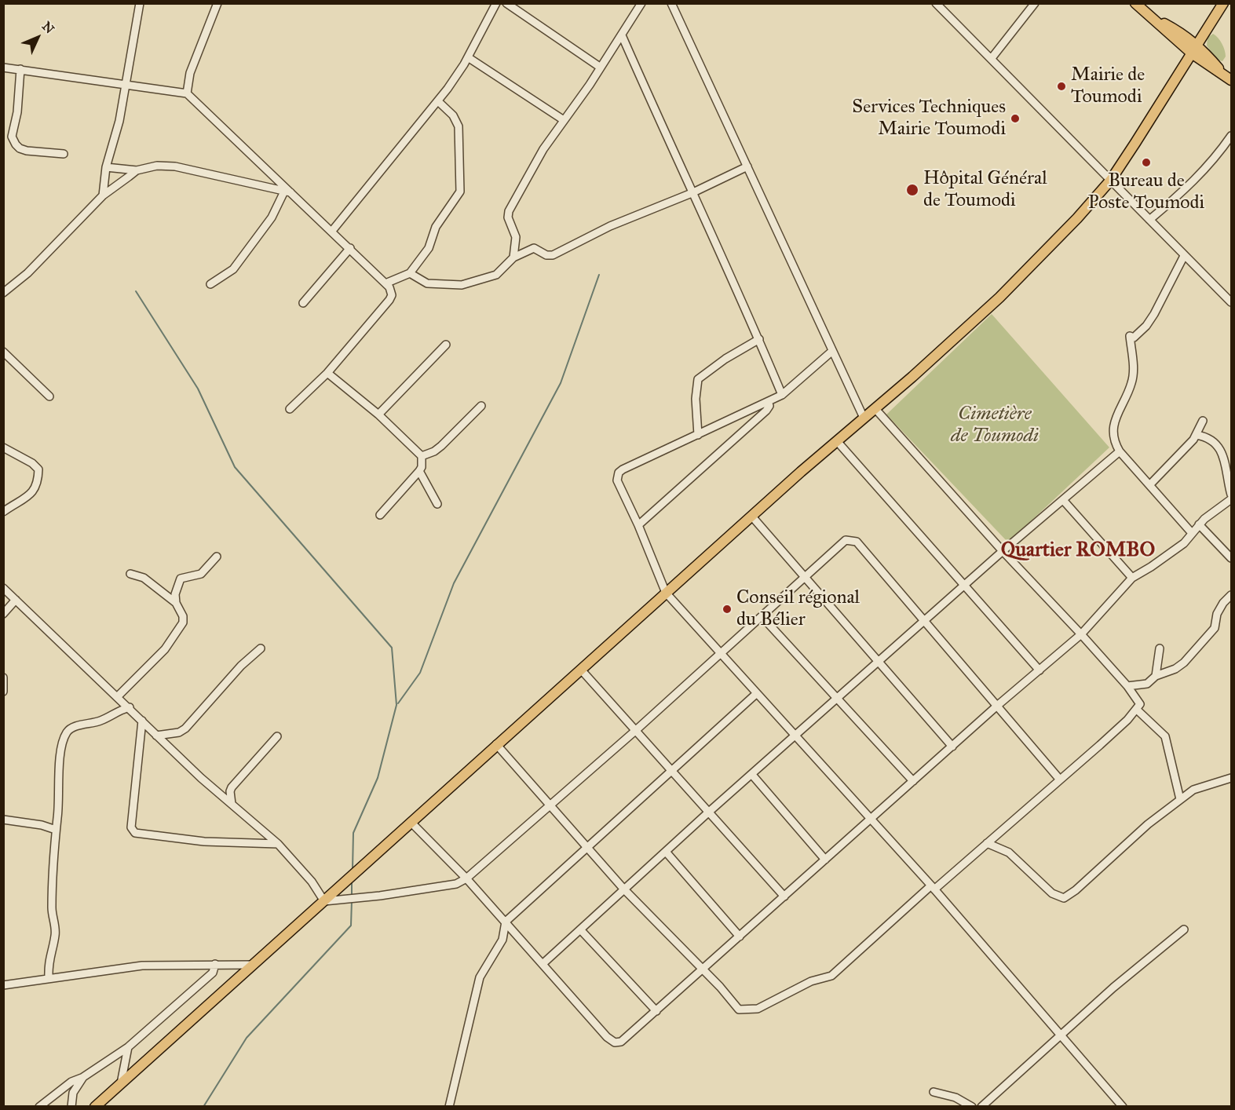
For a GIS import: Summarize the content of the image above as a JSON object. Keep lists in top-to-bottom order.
{
  "districts": ["Quartier ROMBO"],
  "parks": ["Cimetière de Toumodi"],
  "places": [
    "Mairie de Toumodi",
    "Services Techniques Mairie Toumodi",
    "Bureau de Poste Toumodi",
    "Hôpital Général de Toumodi",
    "Conseil régional du Bélier"
  ],
  "north": "top right"
}
